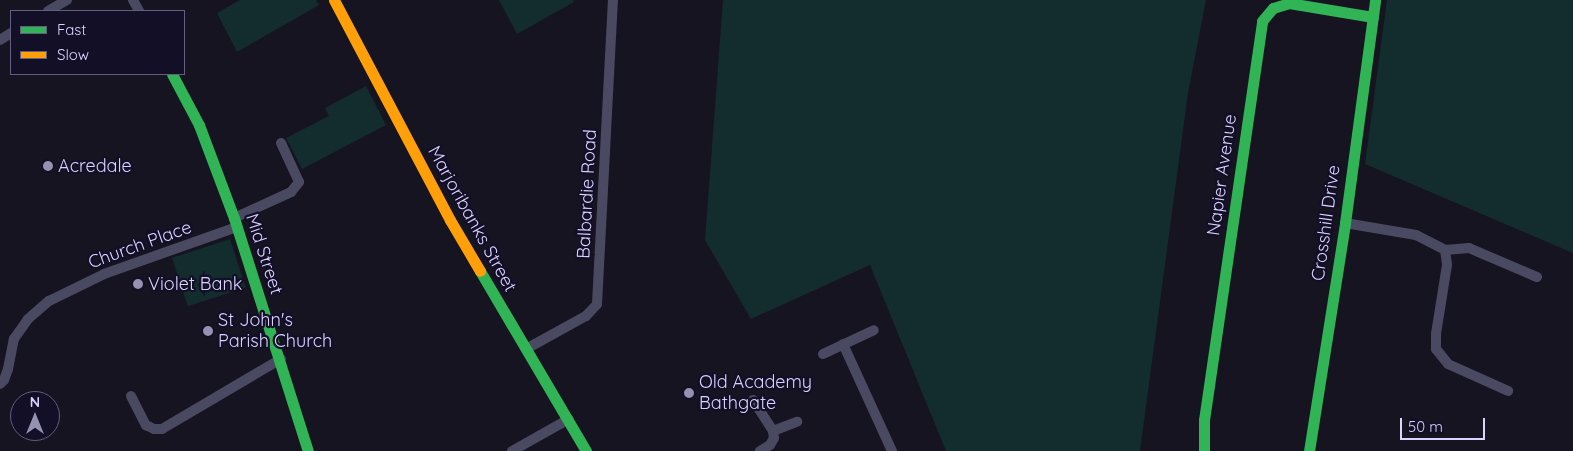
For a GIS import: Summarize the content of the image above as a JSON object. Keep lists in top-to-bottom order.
{
  "streets": {
    "street": [
      "Napier Avenue",
      "Balbardie Road",
      "Marjoribanks Street",
      "Crosshill Drive",
      "Church Place",
      "Mid Street"
    ]
  },
  "crossings": [
    ["Napier Avenue", "Crosshill Drive"],
    ["Balbardie Road", "Marjoribanks Street"],
    ["Church Place", "Mid Street"]
  ],
  "places": [
    "Acredale",
    "Violet Bank",
    "St John's Parish Church",
    "Old Academy Bathgate"
  ],
  "legend": ["Fast", "Slow"],
  "scale_bar": "50 m",
  "north": "top"
}
